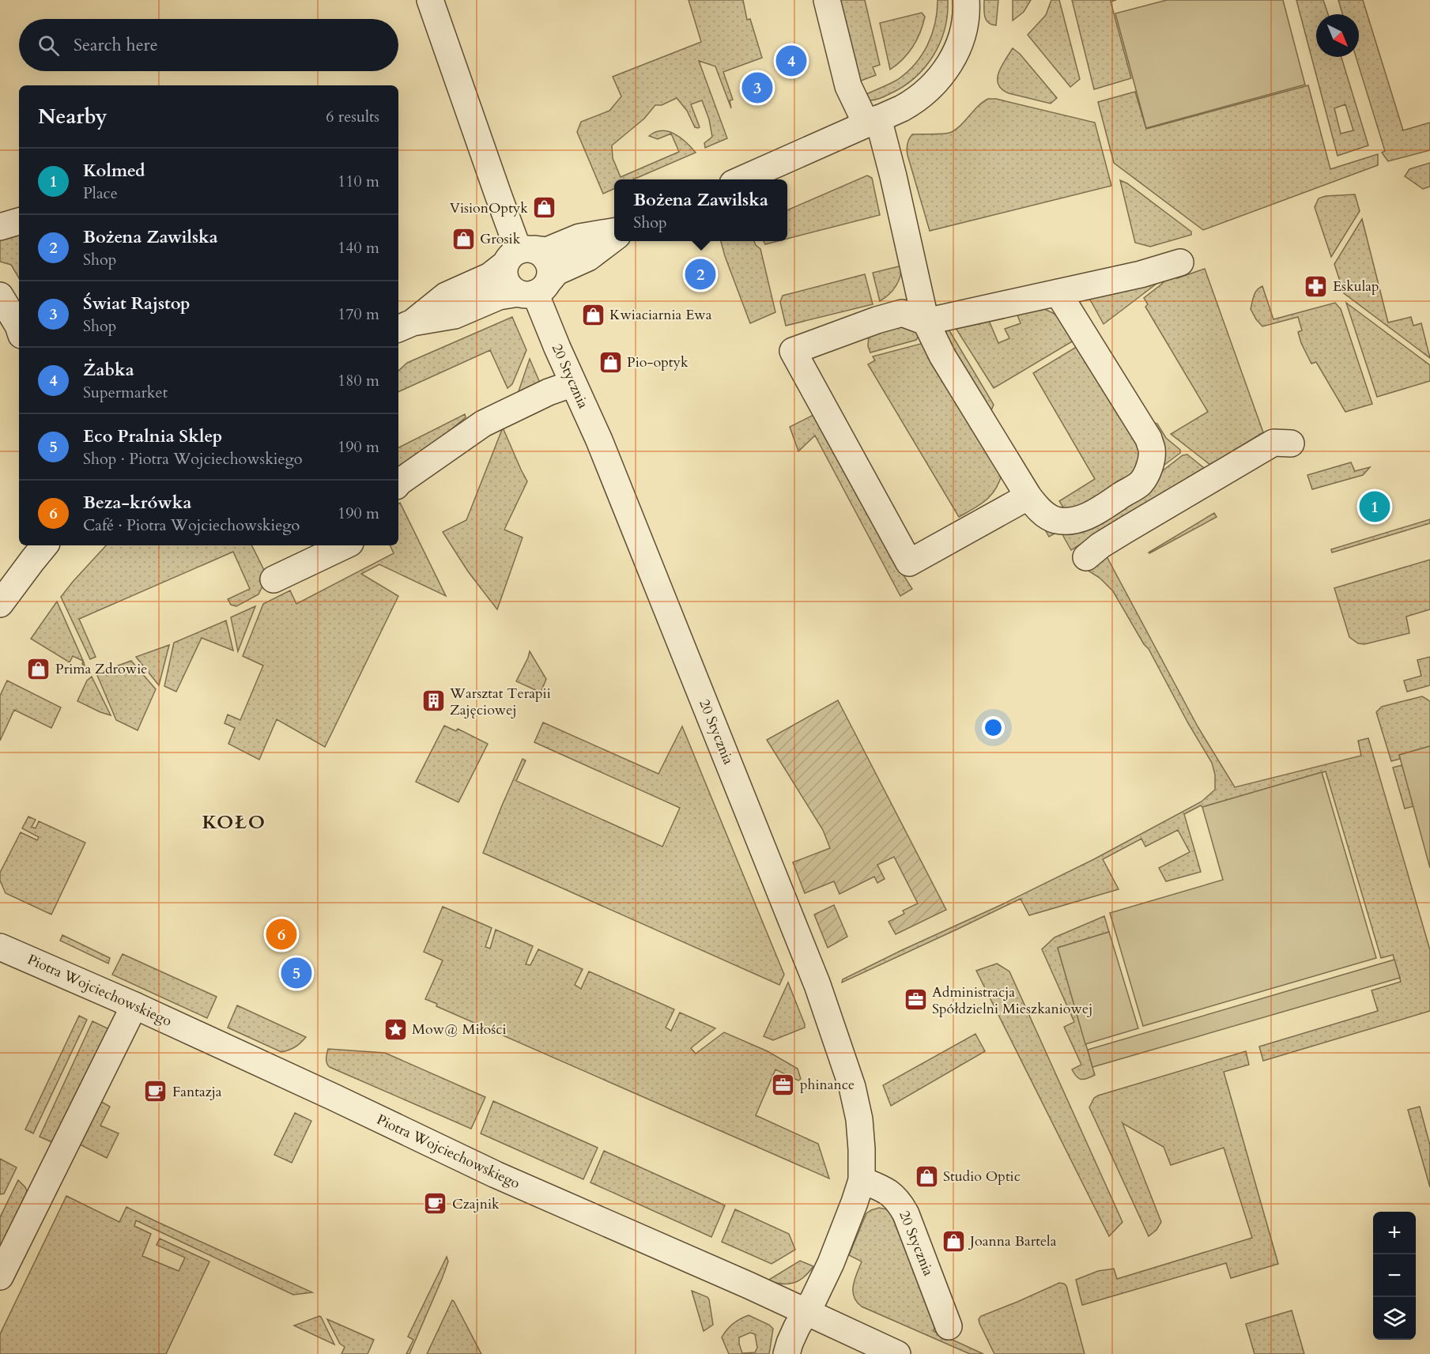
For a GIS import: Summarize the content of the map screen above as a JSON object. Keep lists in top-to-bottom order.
{
  "streets": {
    "street": ["20 Stycznia", "Piotra Wojciechowskiego"]
  },
  "crossings": [
    ["20 Stycznia", "Piotra Wojciechowskiego"]
  ],
  "districts": ["KOŁO"],
  "places": {
    "shop": [
      "VisionOptyk",
      "Grosik",
      "Kwiaciarnia Ewa",
      "Pio-optyk",
      "Prima Zdrowie",
      "Studio Optic",
      "Joanna Bartela"
    ],
    "pharmacy": ["Eskulap"],
    "building": ["Warsztat Terapii Zajęciowej"],
    "office": ["Administracja Spółdzielni Mieszkaniowej", "phinance"],
    "place": ["Mow@ Miłości"],
    "cafe": ["Fantazja", "Czajnik"]
  },
  "north": "bottom right",
  "page": {
    "search": "Search here",
    "pins": [
      "4",
      "3",
      "2",
      "1",
      "6",
      "5"
    ],
    "heading": ["Nearby", "6 results"],
    "list": [
      {
        "mark": "1",
        "name": "Kolmed",
        "note": "Place",
        "value": "110 m"
      },
      {
        "mark": "2",
        "name": "Bożena Zawilska",
        "note": "Shop",
        "value": "140 m"
      },
      {
        "mark": "3",
        "name": "Świat Rajstop",
        "note": "Shop",
        "value": "170 m"
      },
      {
        "mark": "4",
        "name": "Żabka",
        "note": "Supermarket",
        "value": "180 m"
      },
      {
        "mark": "5",
        "name": "Eco Pralnia Sklep",
        "note": "Shop · Piotra Wojciechowskiego",
        "value": "190 m"
      },
      {
        "mark": "6",
        "name": "Beza-krówka",
        "note": "Café · Piotra Wojciechowskiego",
        "value": "190 m"
      }
    ],
    "popup": ["Bożena Zawilska", "Shop"],
    "map_buttons": ["+", "−"]
  }
}
